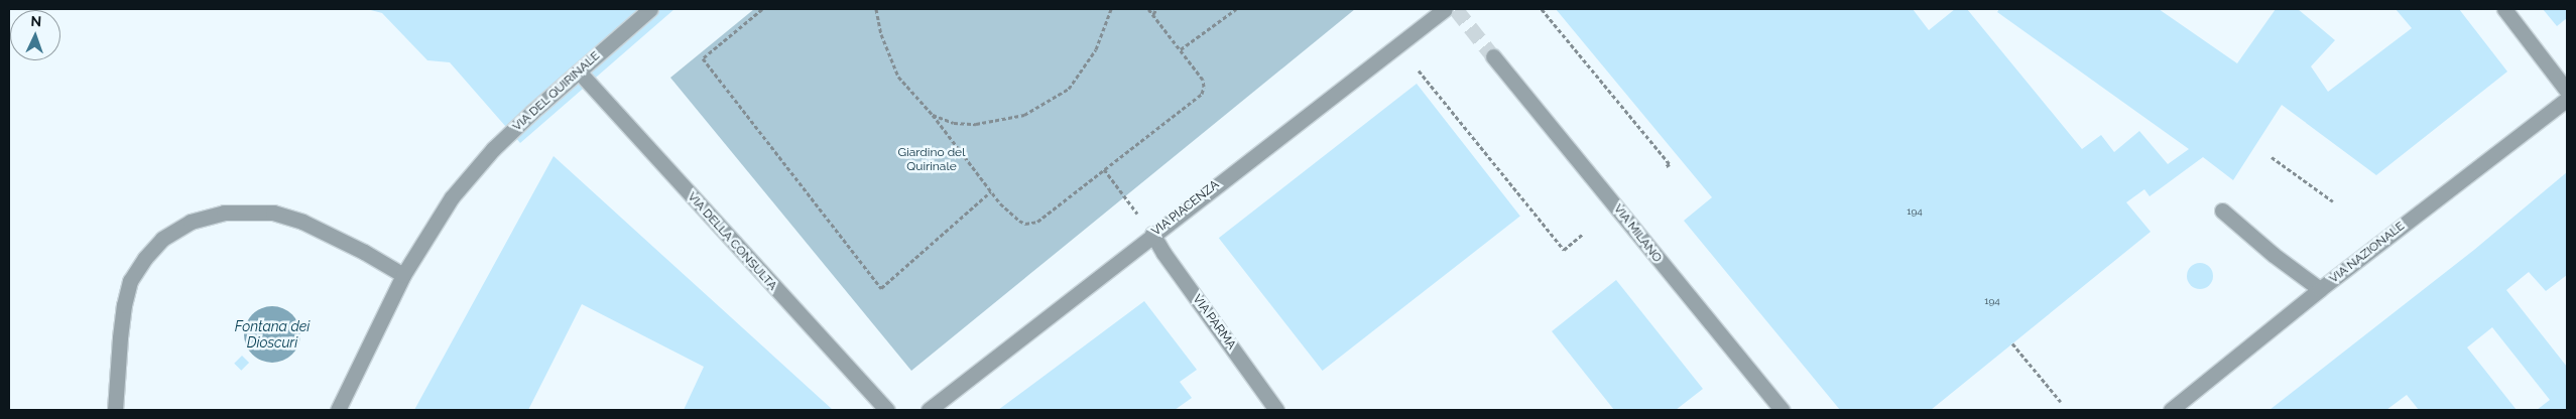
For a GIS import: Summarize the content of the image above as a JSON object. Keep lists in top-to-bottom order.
{
  "streets": {
    "street": [
      "VIA DEL QUIRINALE",
      "VIA PIACENZA",
      "VIA MILANO",
      "VIA DELLA CONSULTA",
      "VIA NAZIONALE",
      "VIA PARMA"
    ]
  },
  "crossings": [
    ["VIA DEL QUIRINALE", "VIA DELLA CONSULTA"],
    ["VIA PIACENZA", "VIA PARMA"]
  ],
  "water": ["Fontana dei Dioscuri"],
  "parks": ["Giardino del Quirinale"],
  "house_numbers": ["194", "194"],
  "north": "top"
}
